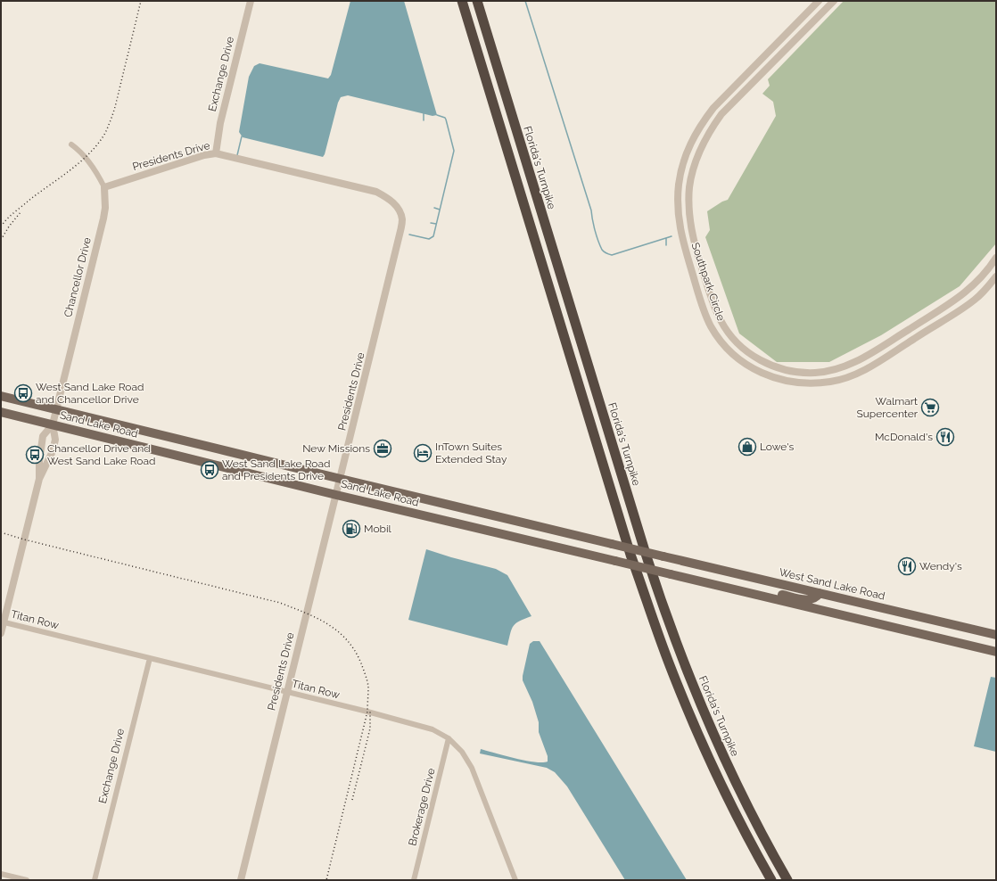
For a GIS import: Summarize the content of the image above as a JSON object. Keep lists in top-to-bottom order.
{
  "streets": {
    "highway": ["Florida's Turnpike"],
    "main road": ["Sand Lake Road", "West Sand Lake Road"],
    "street": [
      "Exchange Drive",
      "Presidents Drive",
      "Chancellor Drive",
      "Southpark Circle",
      "Titan Row",
      "Brokerage Drive"
    ]
  },
  "crossings": [
    ["Exchange Drive", "Presidents Drive"],
    ["Exchange Drive", "Titan Row"],
    ["Presidents Drive", "Chancellor Drive"],
    ["Presidents Drive", "Sand Lake Road"],
    ["Presidents Drive", "Titan Row"],
    ["Chancellor Drive", "Sand Lake Road"],
    ["Chancellor Drive", "Titan Row"],
    ["Sand Lake Road", "West Sand Lake Road"],
    ["Titan Row", "Brokerage Drive"]
  ],
  "places": {
    "bus stop": ["West Sand Lake Road and Chancellor Drive", "Chancellor Drive and West Sand Lake Road", "West Sand Lake Road and Presidents Drive"],
    "supermarket": ["Walmart Supercenter"],
    "restaurant": ["McDonald's", "Wendy's"],
    "shop": ["Lowe's"],
    "office": ["New Missions"],
    "hotel": ["InTown Suites Extended Stay"],
    "fuel station": ["Mobil"]
  }
}
